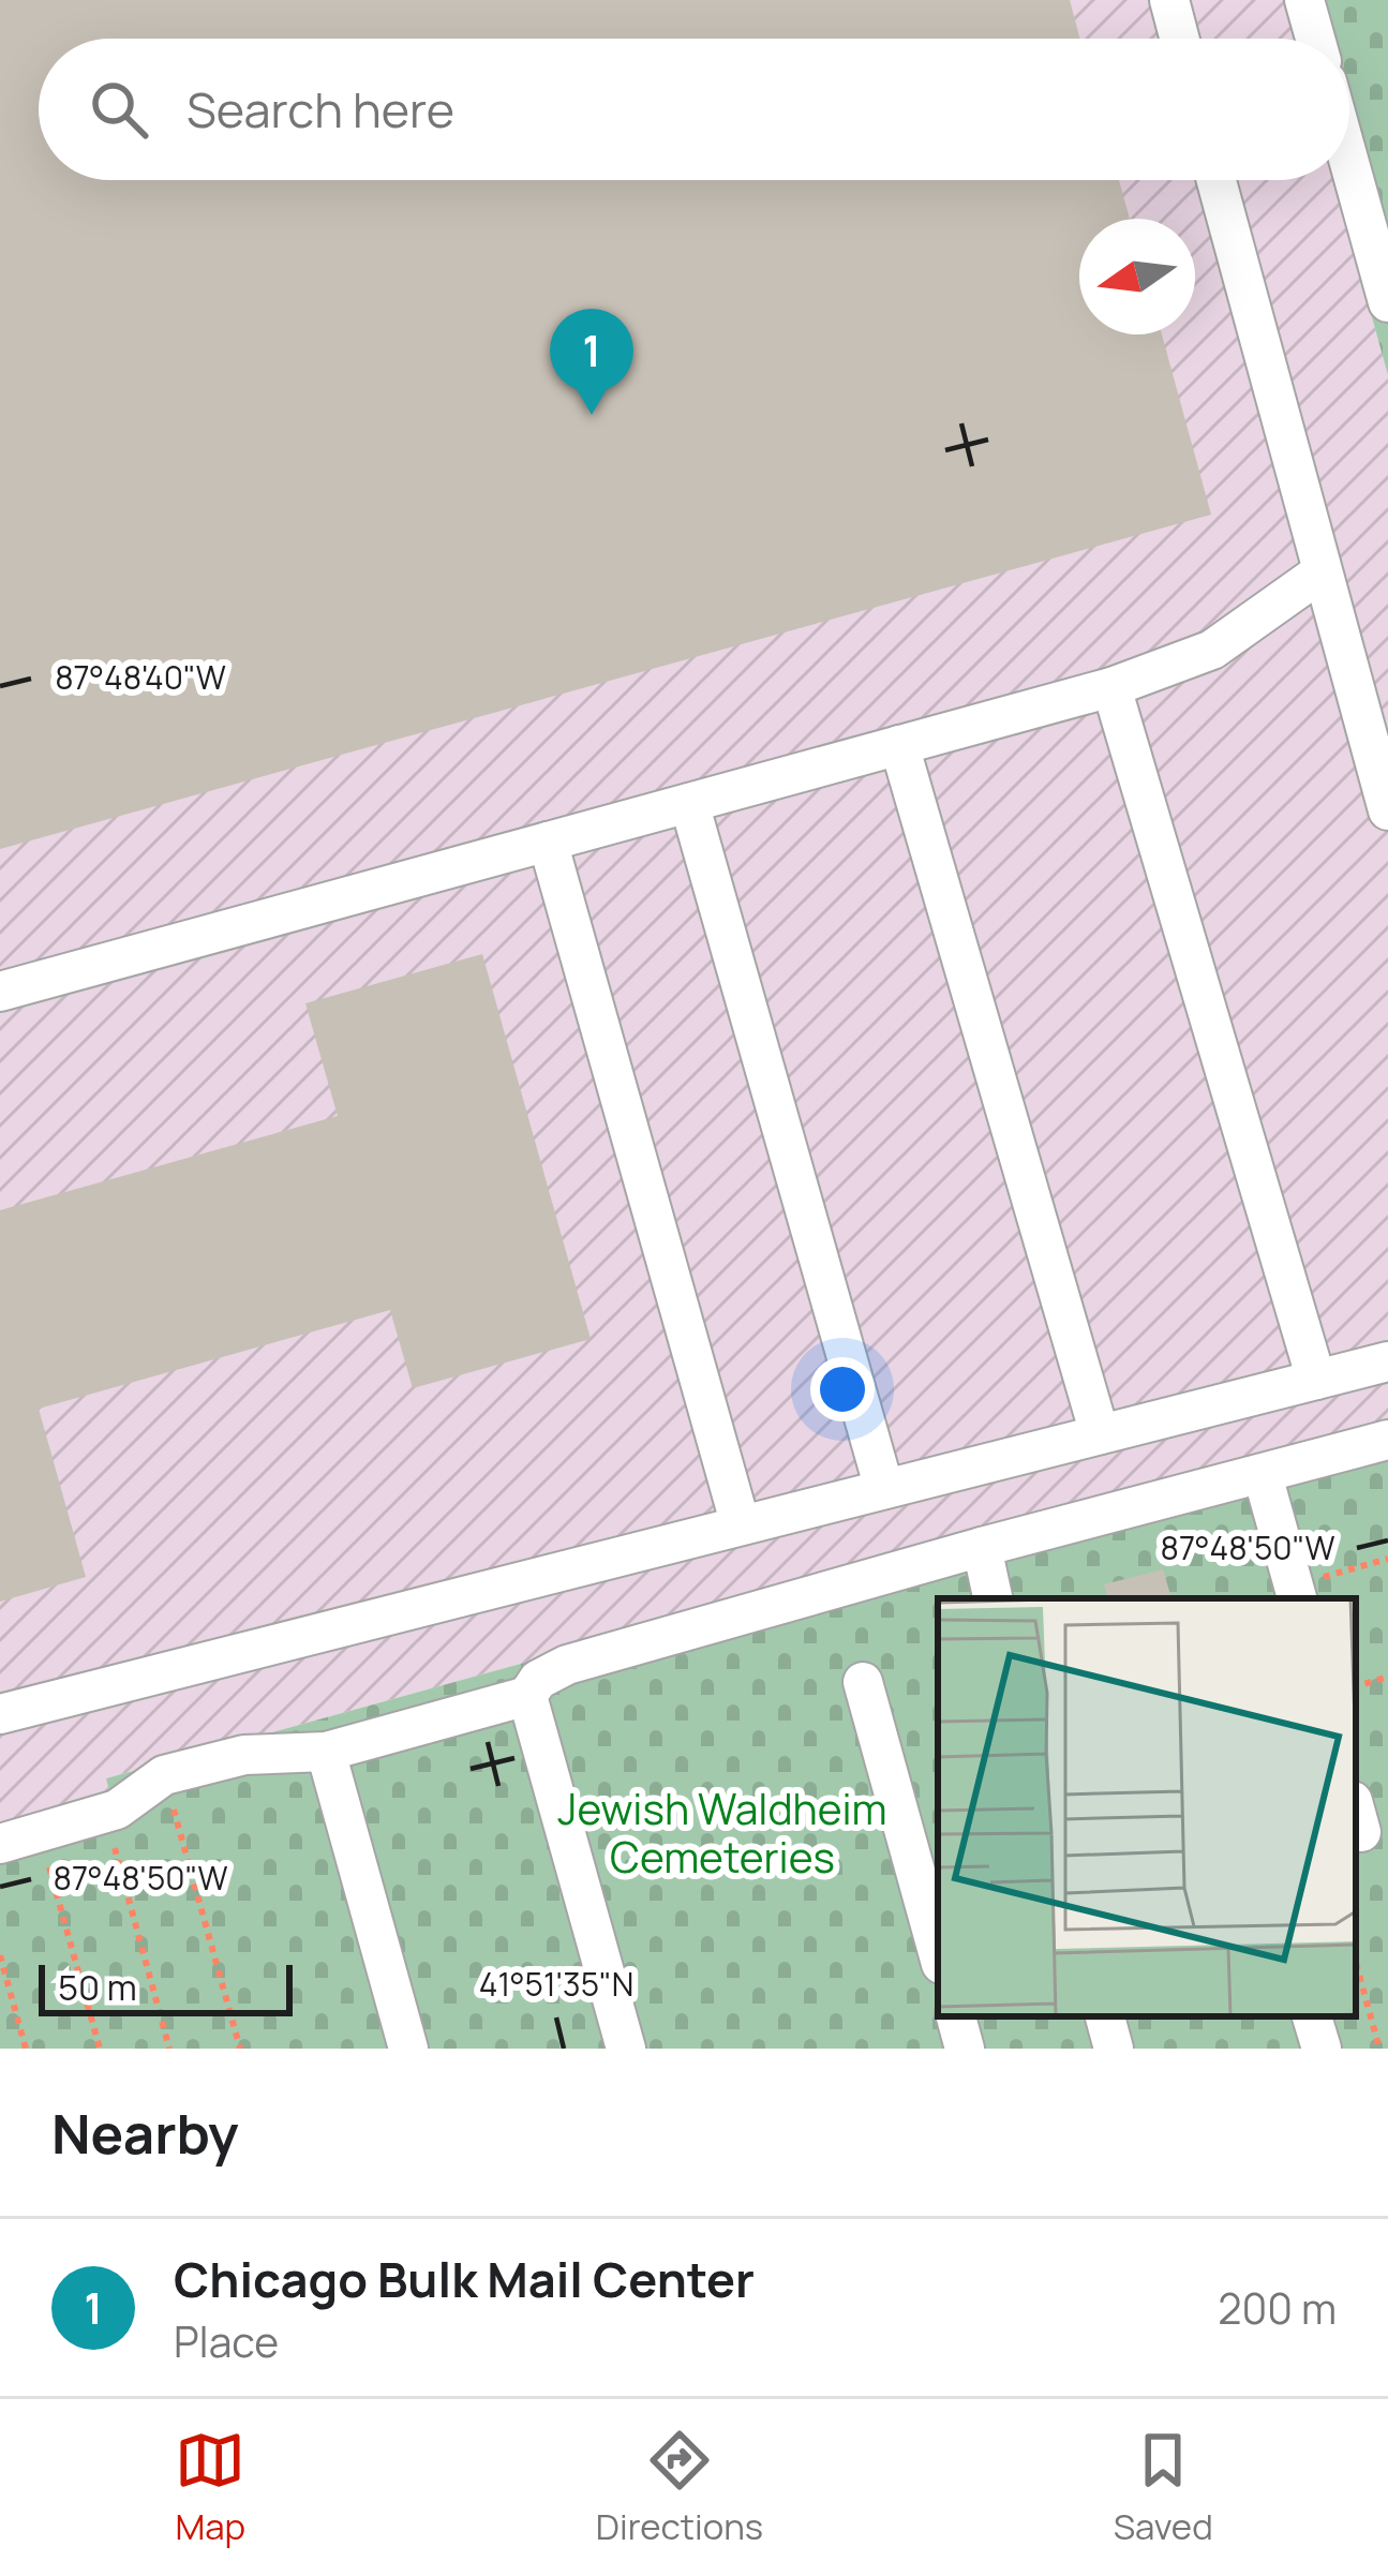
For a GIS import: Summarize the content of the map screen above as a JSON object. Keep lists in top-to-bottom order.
{
  "parks": ["Jewish Waldheim Cemeteries"],
  "scale_bar": "50 m",
  "north": "left",
  "page": {
    "search": "Search here",
    "pins": "1",
    "scale": "50 m",
    "heading": "Nearby",
    "list": [
      {
        "mark": "1",
        "name": "Chicago Bulk Mail Center",
        "note": "Place",
        "value": "200 m"
      }
    ],
    "nav": ["Map", "Directions", "Saved"]
  },
  "coordinates": ["87°48'40\"W", "87°48'50\"W", "41°51'35\"N"]
}
